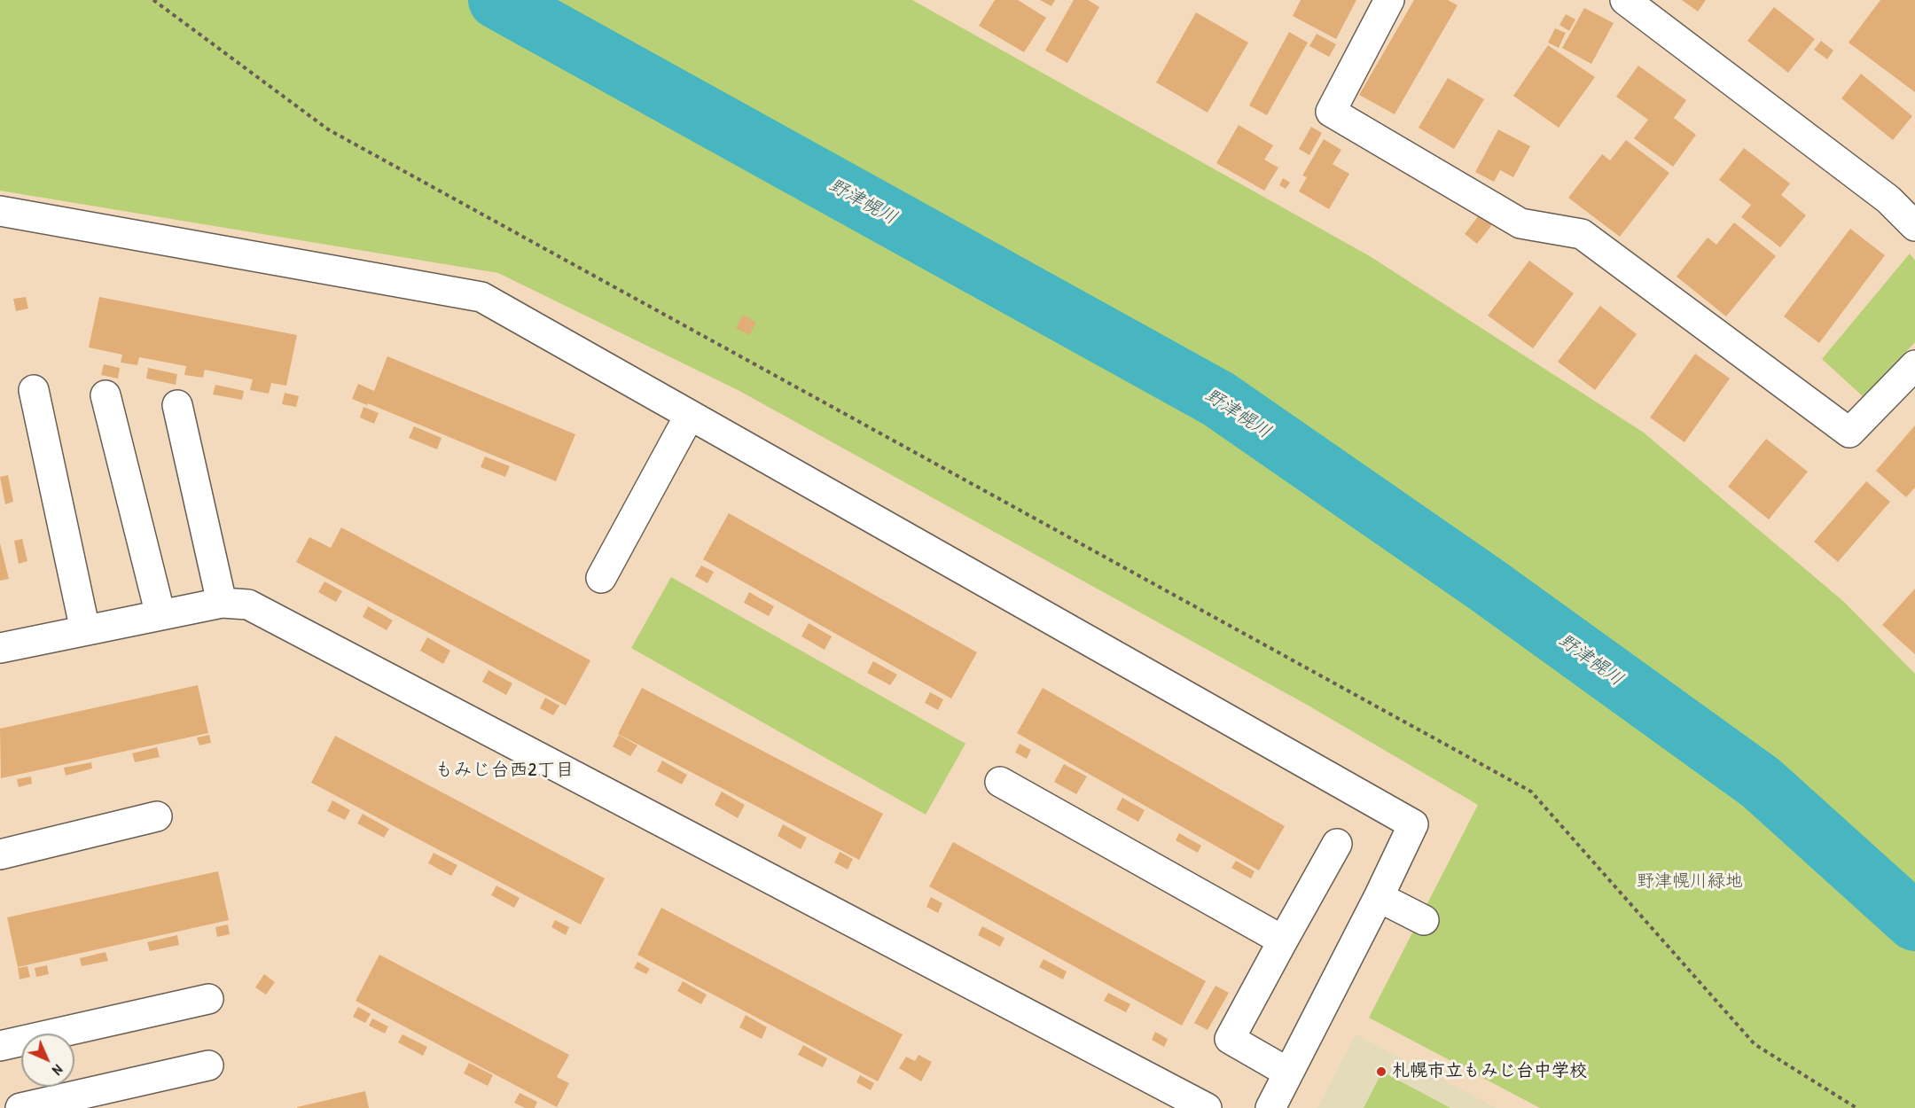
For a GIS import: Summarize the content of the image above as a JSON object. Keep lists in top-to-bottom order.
{
  "districts": ["もみじ台西2丁目"],
  "water": ["野津幌川"],
  "parks": ["野津幌川緑地"],
  "places": ["札幌市立もみじ台中学校"],
  "north": "bottom right"
}
